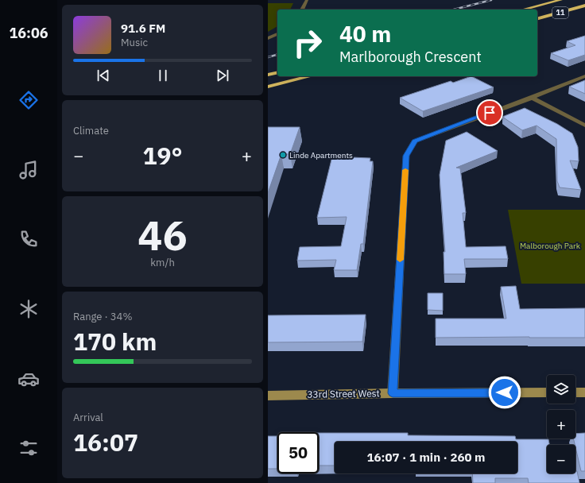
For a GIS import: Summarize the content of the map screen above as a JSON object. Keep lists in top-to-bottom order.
{
  "streets": {
    "highway": ["11"],
    "main road": ["33rd Street West"]
  },
  "parks": ["Malborough Park"],
  "places": ["Linde Apartments"],
  "page": {
    "tabs": "16:06",
    "turn": ["40 m", "Marlborough Crescent"],
    "song": ["91.6 FM", "Music"],
    "tile": [
      "Climate",
      ["46", "km/h"],
      ["Range · 34%", "170 km"],
      ["Arrival", "16:07"]
    ],
    "heat": ["−", "19°", "+"],
    "map_buttons": ["+", "−"],
    "limit": "50",
    "trip": "16:07 · 1 min · 260 m"
  }
}
